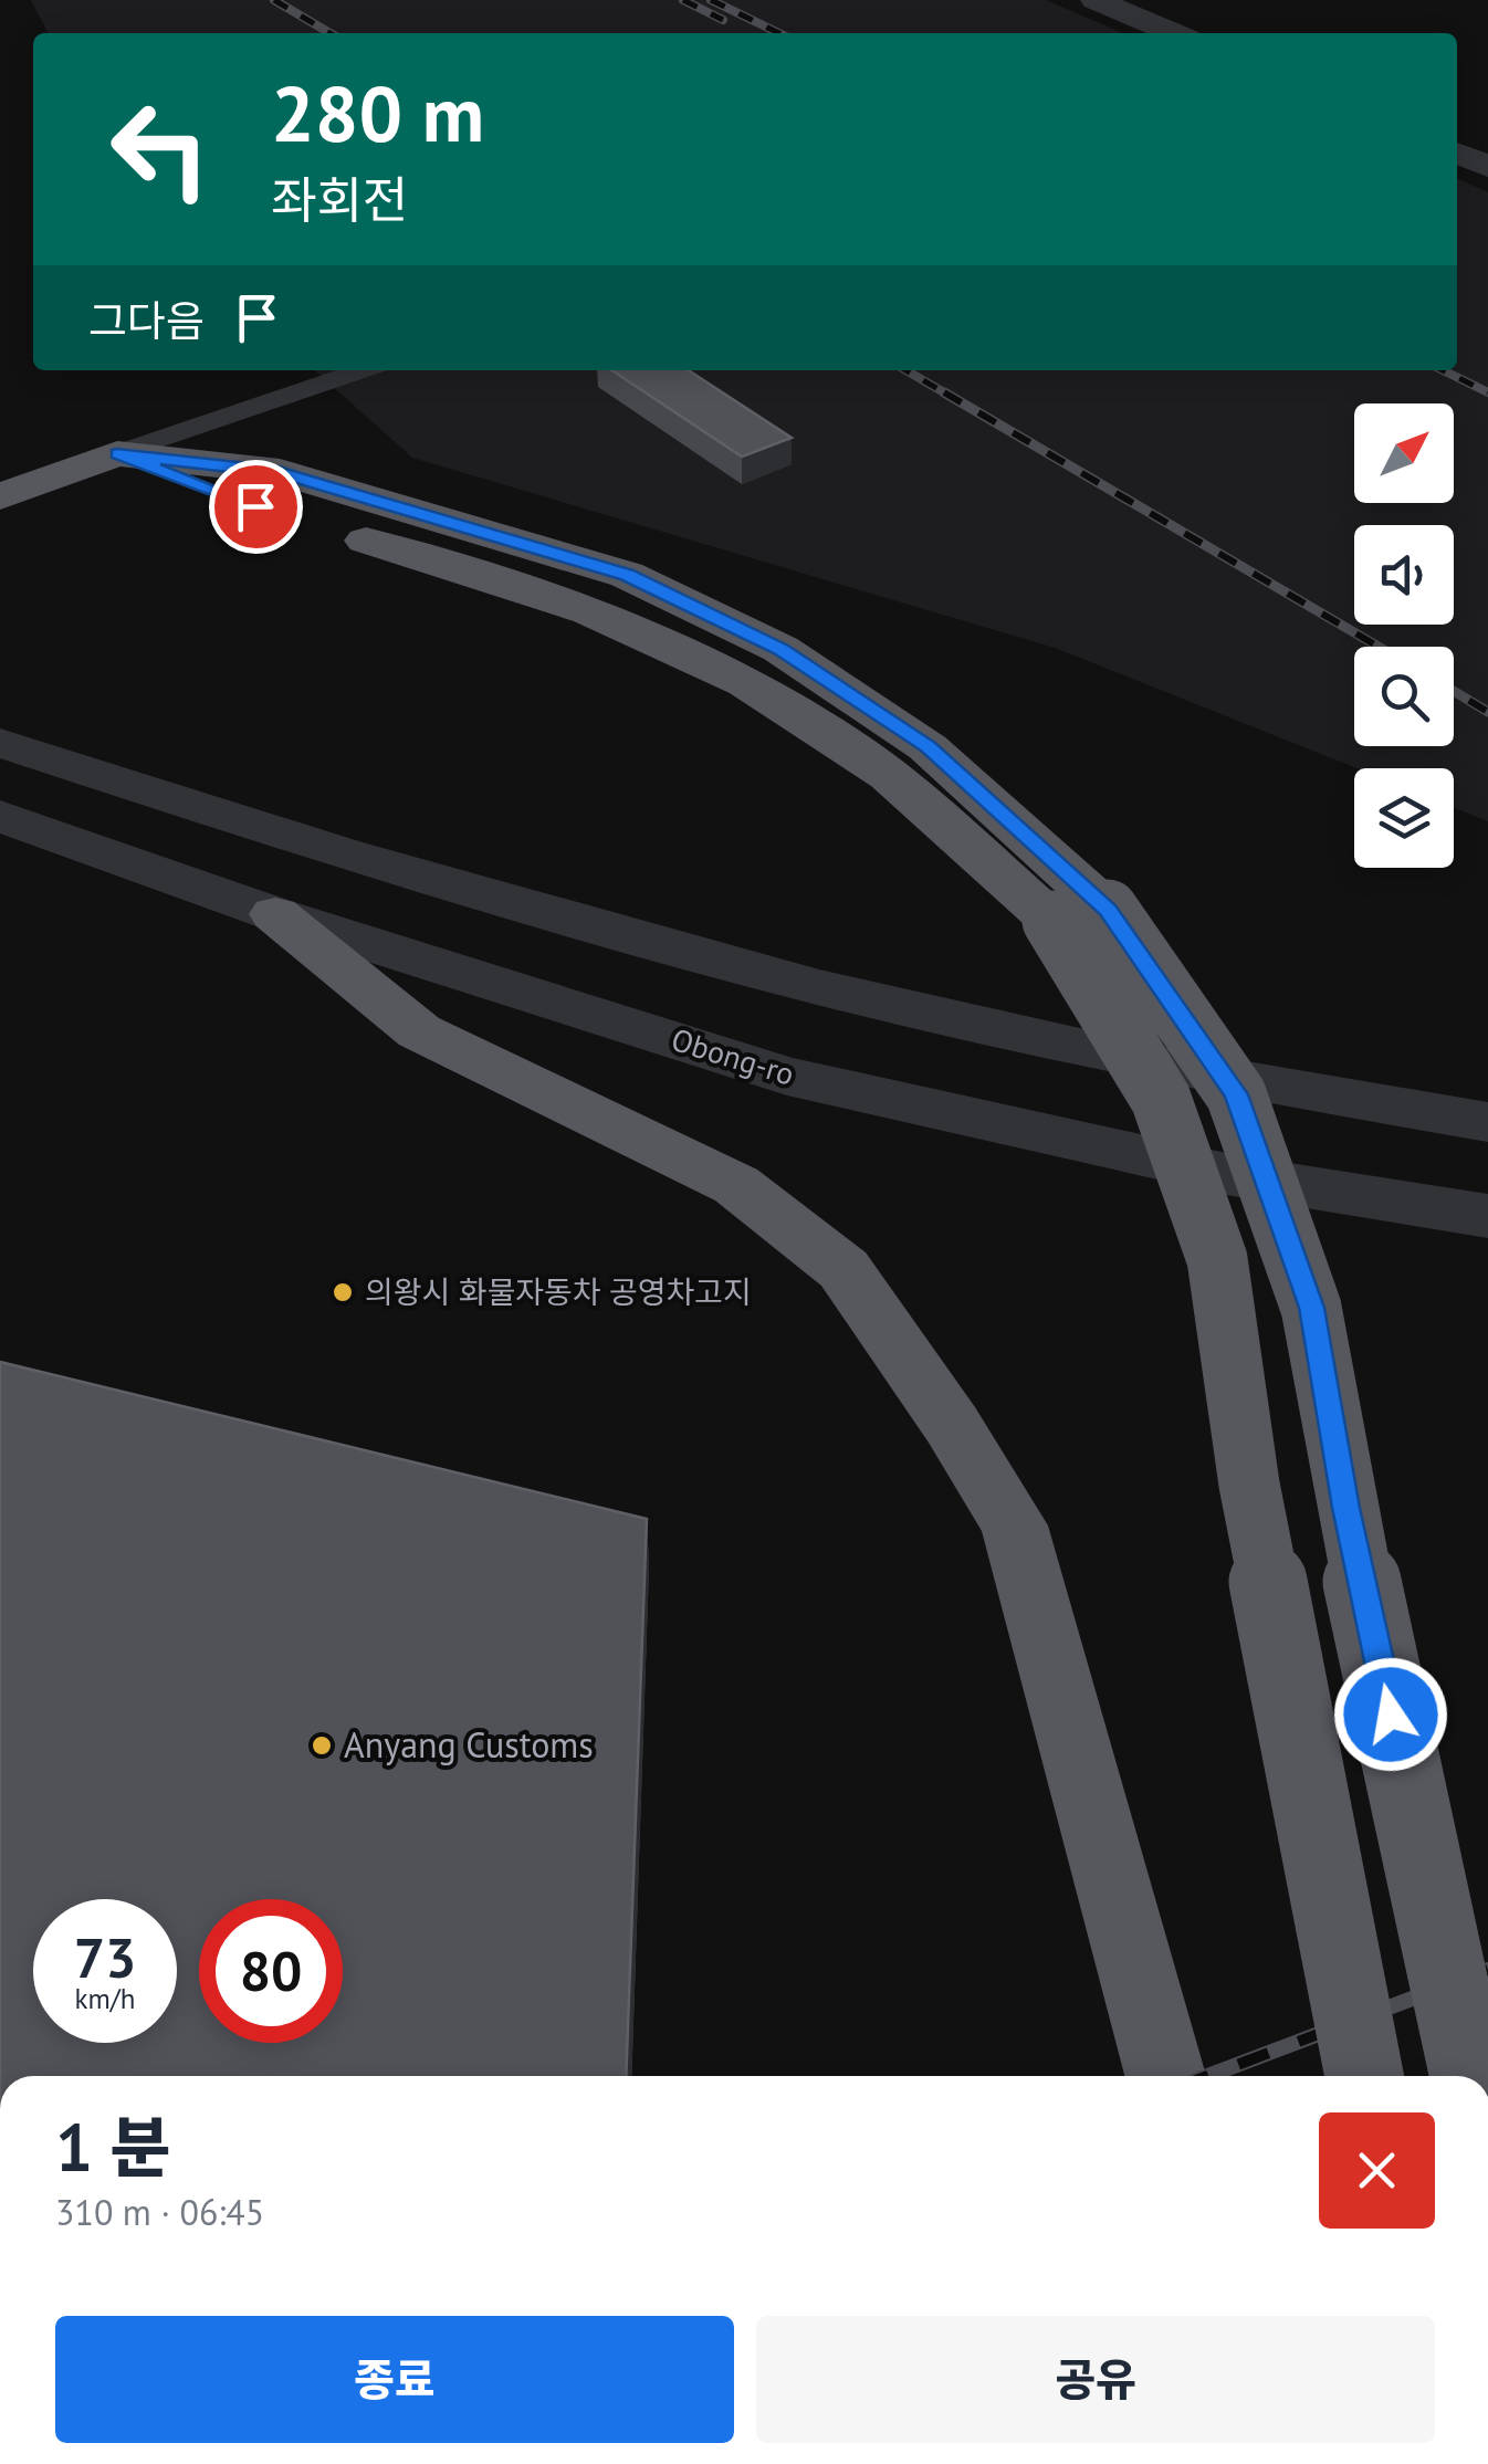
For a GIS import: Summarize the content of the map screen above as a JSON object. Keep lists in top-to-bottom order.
{
  "streets": {
    "street": ["Obong-ro"]
  },
  "places": ["의왕시 화물자동차 공영차고지", "Anyang Customs"],
  "north": "top right",
  "page": {
    "turn": ["280 m", "좌회전"],
    "then": "그다음",
    "speed": "73 km/h",
    "limit": "80",
    "heading": ["1 분", "310 m · 06:45"],
    "buttons": ["종료", "공유"]
  }
}
